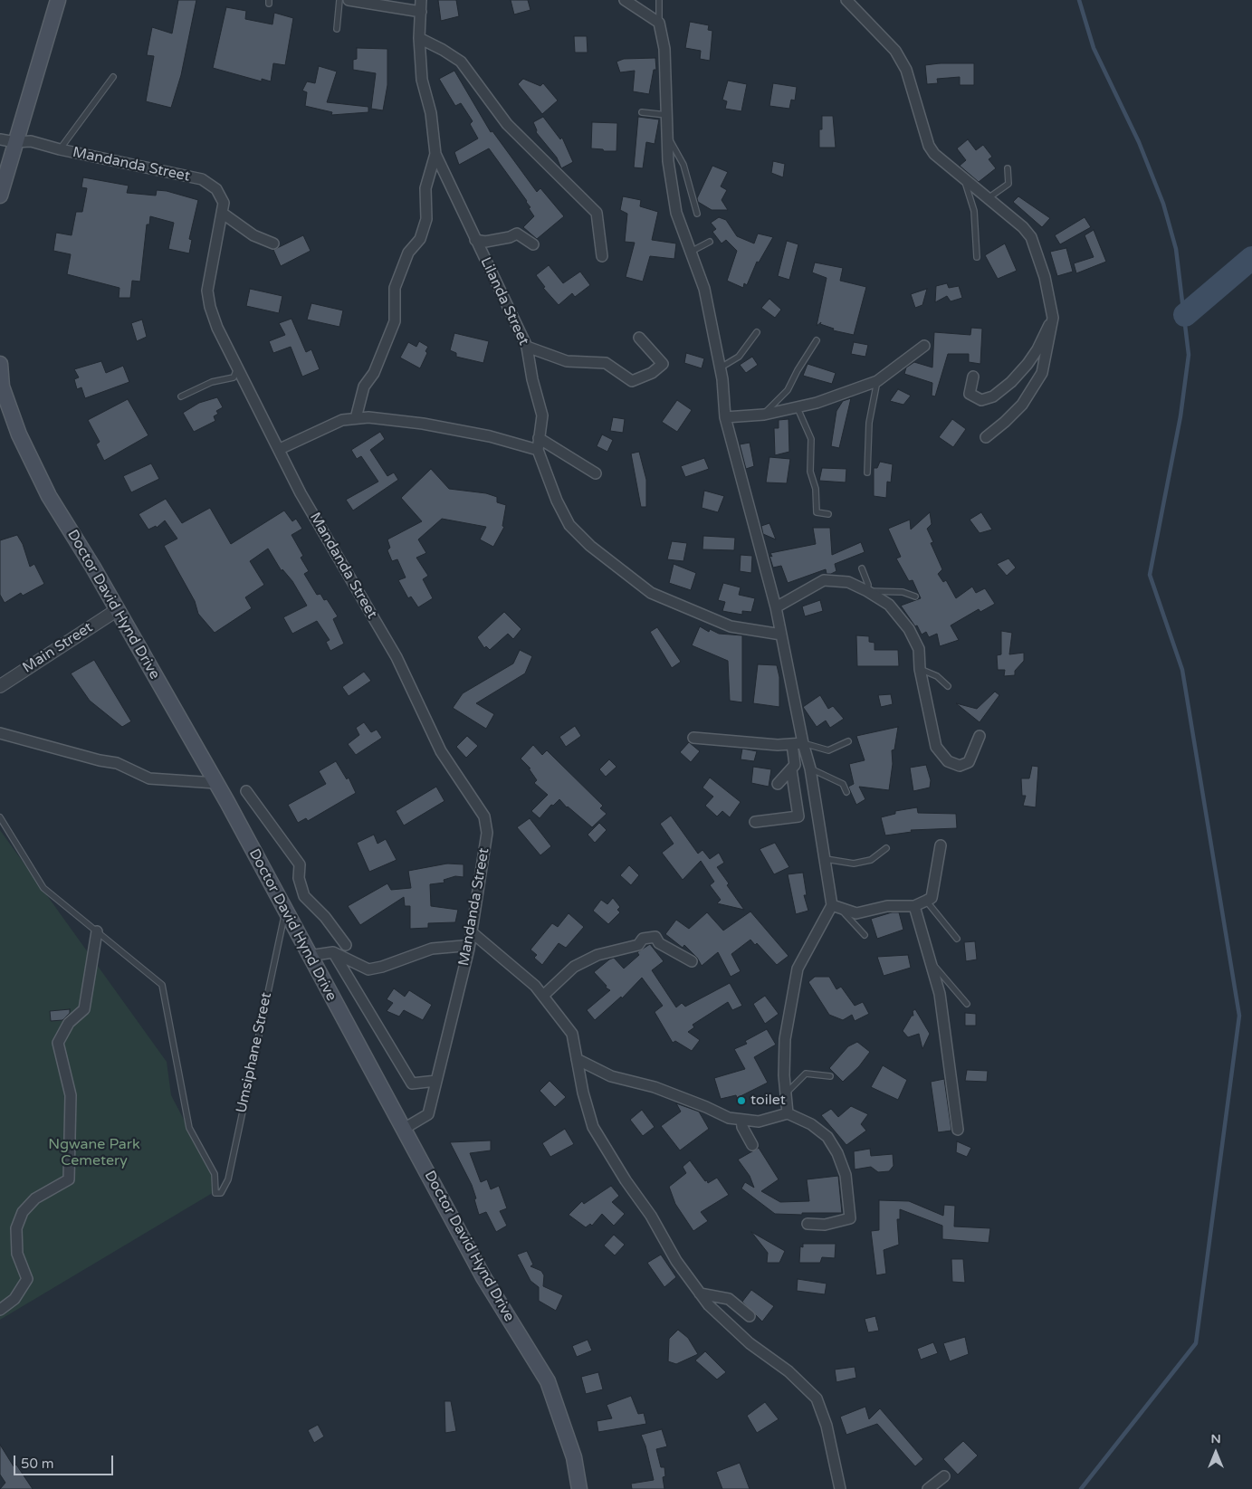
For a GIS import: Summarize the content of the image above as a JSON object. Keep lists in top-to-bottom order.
{
  "streets": {
    "main road": ["Doctor David Hynd Drive"],
    "street": ["Mandanda Street", "Lilanda Street", "Main Street"],
    "lane": ["Umsiphane Street"]
  },
  "crossings": [
    ["Mandanda Street", "Doctor David Hynd Drive"],
    ["Doctor David Hynd Drive", "Main Street"],
    ["Doctor David Hynd Drive", "Umsiphane Street"]
  ],
  "parks": ["Ngwane Park Cemetery"],
  "places": ["toilet"],
  "scale_bar": "50 m",
  "north": "top"
}
